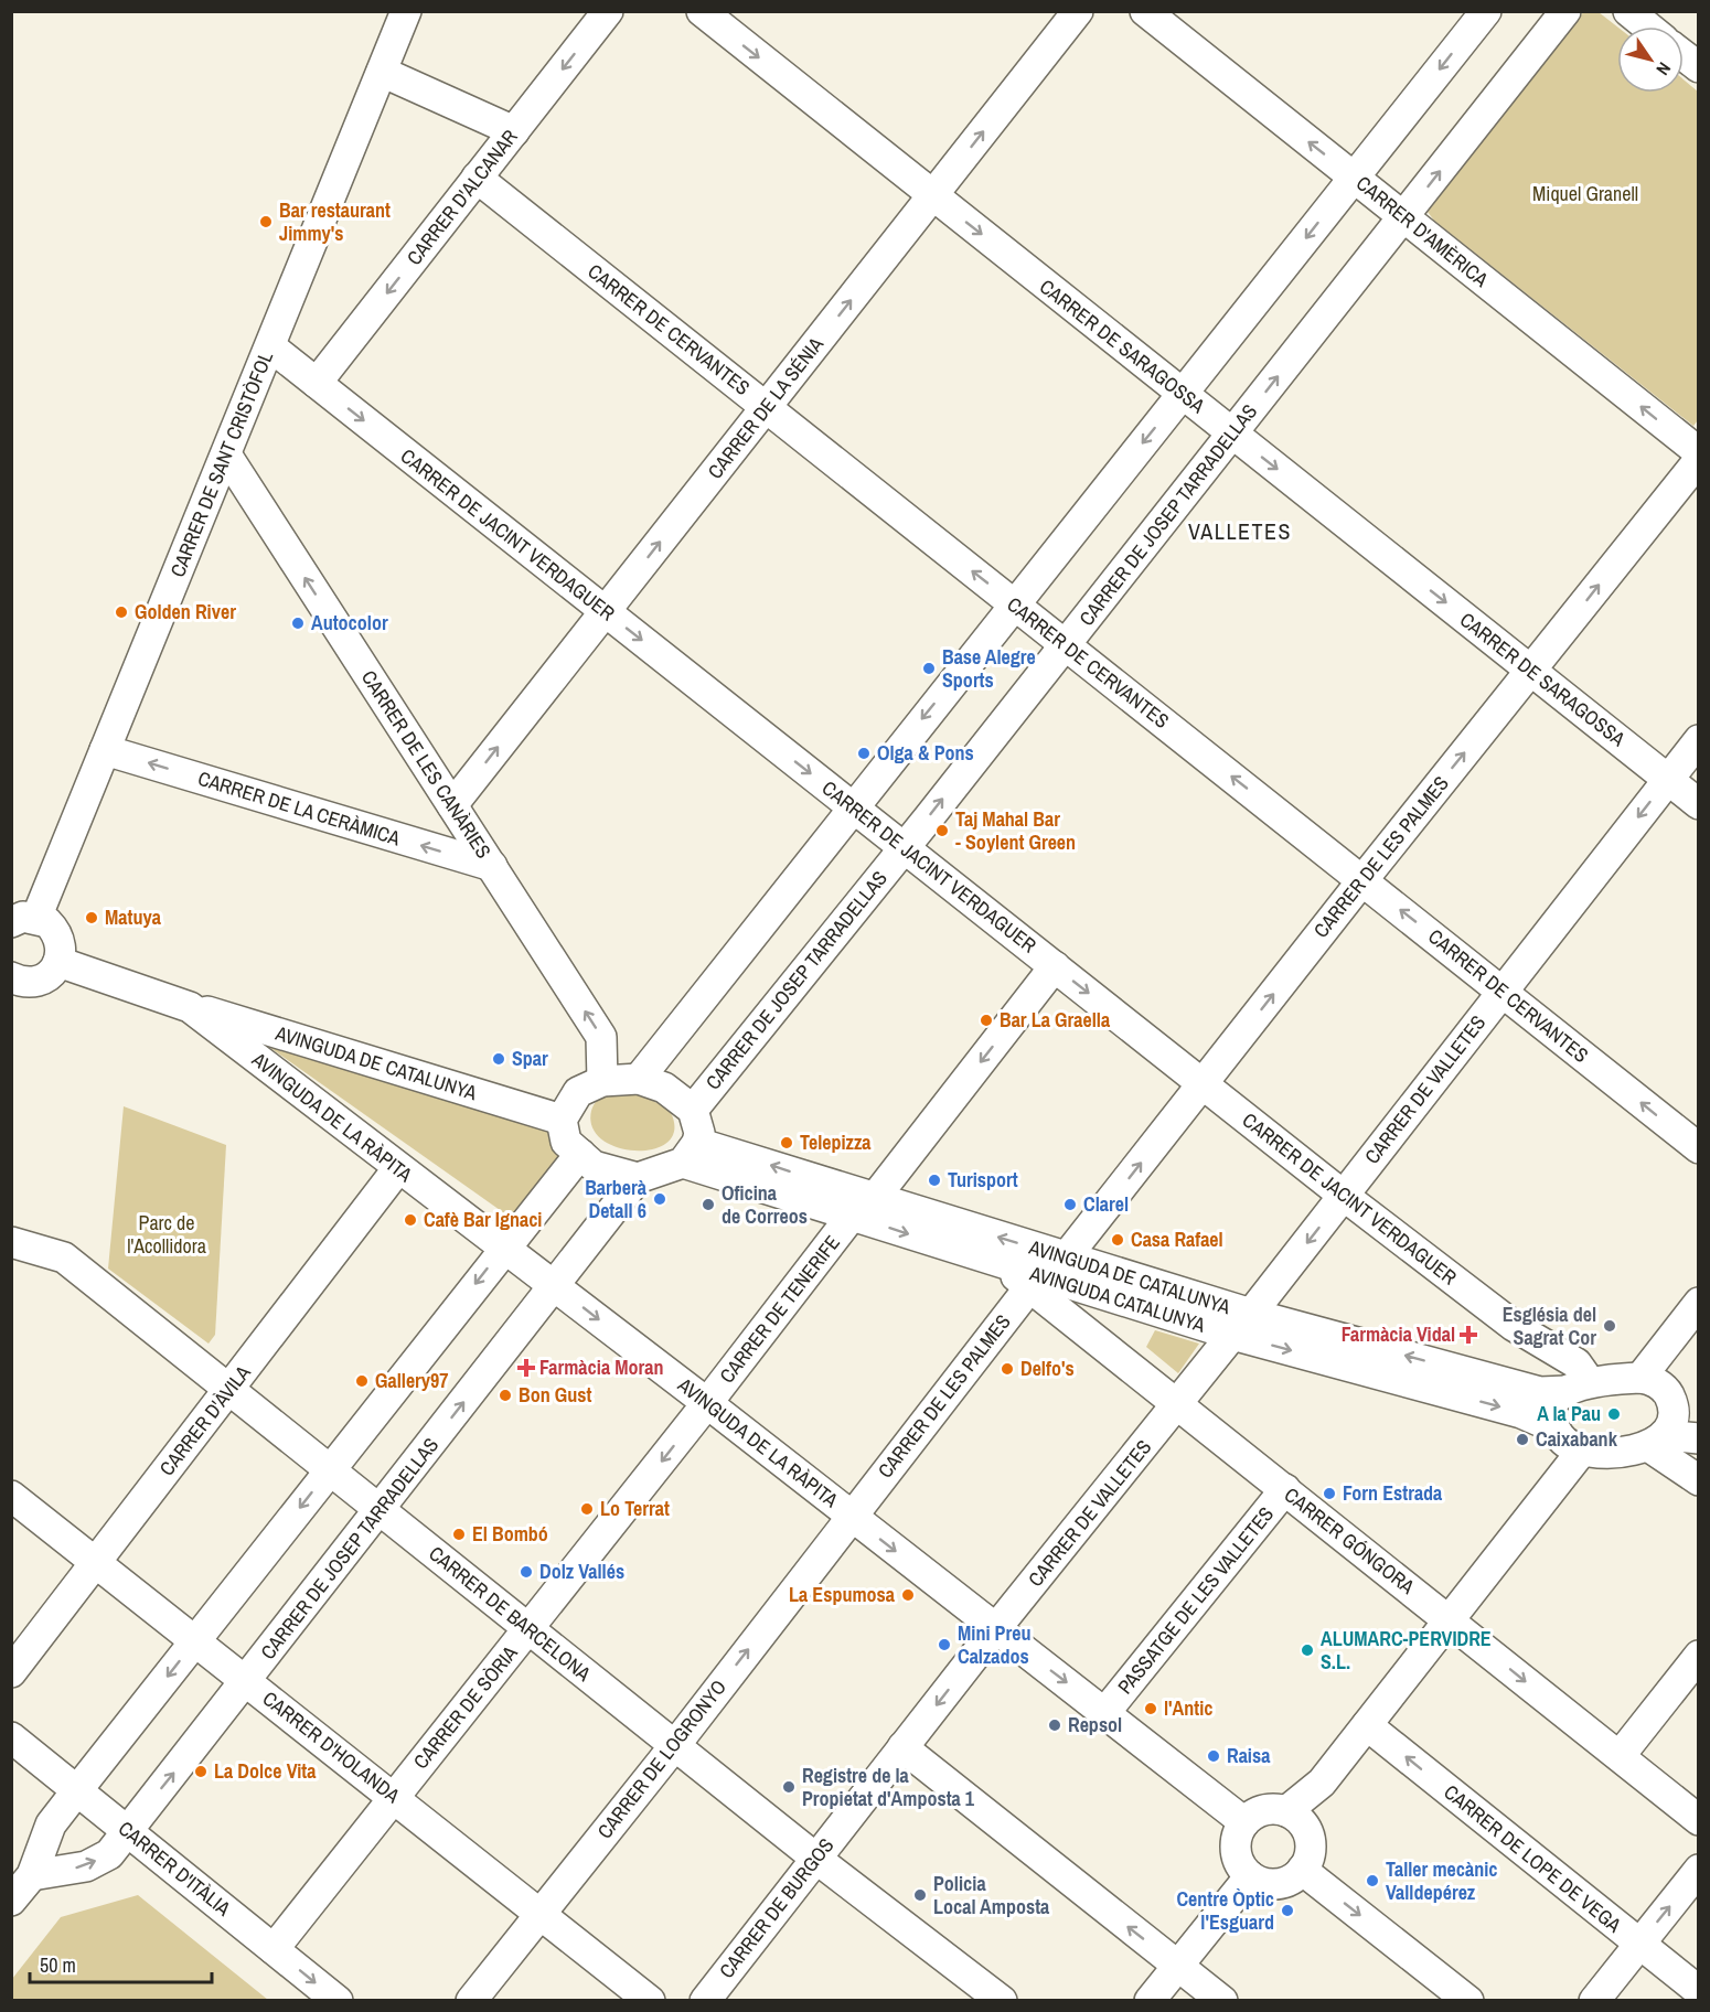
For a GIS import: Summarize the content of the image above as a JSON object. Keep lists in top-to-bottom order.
{
  "streets": {
    "street": [
      "CARRER D'ALCANAR",
      "CARRER D'AMÈRICA",
      "CARRER DE CERVANTES",
      "CARRER DE SARAGOSSA",
      "CARRER DE LA SÉNIA",
      "CARRER DE SANT CRISTÒFOL",
      "CARRER DE JOSEP TARRADELLAS",
      "CARRER DE JACINT VERDAGUER",
      "CARRER DE LES CANÀRIES",
      "CARRER DE LA CERÀMICA",
      "CARRER DE LES PALMES",
      "AVINGUDA DE CATALUNYA",
      "CARRER DE VALLETES",
      "AVINGUDA DE LA RÀPITA",
      "AVINGUDA CATALUNYA",
      "CARRER DE TENERIFE",
      "CARRER D'ÀVILA",
      "CARRER GÓNGORA",
      "PASSATGE DE LES VALLETES",
      "CARRER DE BARCELONA",
      "CARRER DE SÒRIA",
      "CARRER D'HOLANDA",
      "CARRER DE LOGRONYO",
      "CARRER DE LOPE DE VEGA",
      "CARRER D'ITÀLIA",
      "CARRER DE BURGOS"
    ]
  },
  "crossings": [
    ["CARRER D'ALCANAR", "CARRER DE CERVANTES"],
    ["CARRER D'ALCANAR", "CARRER DE JACINT VERDAGUER"],
    ["CARRER D'AMÈRICA", "CARRER DE JOSEP TARRADELLAS"],
    ["CARRER DE CERVANTES", "CARRER DE LA SÉNIA"],
    ["CARRER DE CERVANTES", "CARRER DE JOSEP TARRADELLAS"],
    ["CARRER DE CERVANTES", "CARRER DE LES PALMES"],
    ["CARRER DE CERVANTES", "CARRER DE VALLETES"],
    ["CARRER DE SARAGOSSA", "CARRER DE LA SÉNIA"],
    ["CARRER DE SARAGOSSA", "CARRER DE JOSEP TARRADELLAS"],
    ["CARRER DE SARAGOSSA", "CARRER DE LES PALMES"],
    ["CARRER DE SARAGOSSA", "CARRER DE VALLETES"],
    ["CARRER DE LA SÉNIA", "CARRER DE JACINT VERDAGUER"],
    ["CARRER DE LA SÉNIA", "CARRER DE LES CANÀRIES"],
    ["CARRER DE SANT CRISTÒFOL", "CARRER DE JACINT VERDAGUER"],
    ["CARRER DE SANT CRISTÒFOL", "CARRER DE LES CANÀRIES"],
    ["CARRER DE SANT CRISTÒFOL", "CARRER DE LA CERÀMICA"],
    ["CARRER DE JOSEP TARRADELLAS", "CARRER DE JACINT VERDAGUER"],
    ["CARRER DE JOSEP TARRADELLAS", "CARRER DE LES CANÀRIES"],
    ["CARRER DE JOSEP TARRADELLAS", "AVINGUDA DE CATALUNYA"],
    ["CARRER DE JOSEP TARRADELLAS", "AVINGUDA DE LA RÀPITA"],
    ["CARRER DE JOSEP TARRADELLAS", "CARRER DE BARCELONA"],
    ["CARRER DE JOSEP TARRADELLAS", "CARRER D'HOLANDA"],
    ["CARRER DE JOSEP TARRADELLAS", "CARRER D'ITÀLIA"],
    ["CARRER DE JACINT VERDAGUER", "CARRER DE LES PALMES"],
    ["CARRER DE JACINT VERDAGUER", "AVINGUDA DE CATALUNYA"],
    ["CARRER DE JACINT VERDAGUER", "CARRER DE VALLETES"],
    ["CARRER DE JACINT VERDAGUER", "CARRER DE TENERIFE"],
    ["CARRER DE LES CANÀRIES", "CARRER DE LA CERÀMICA"],
    ["CARRER DE LES CANÀRIES", "AVINGUDA DE CATALUNYA"],
    ["CARRER DE LES PALMES", "AVINGUDA DE CATALUNYA"],
    ["CARRER DE LES PALMES", "AVINGUDA DE LA RÀPITA"],
    ["CARRER DE LES PALMES", "AVINGUDA CATALUNYA"],
    ["CARRER DE LES PALMES", "CARRER GÓNGORA"],
    ["CARRER DE LES PALMES", "CARRER DE LOGRONYO"],
    ["AVINGUDA DE CATALUNYA", "CARRER DE VALLETES"],
    ["AVINGUDA DE CATALUNYA", "AVINGUDA DE LA RÀPITA"],
    ["AVINGUDA DE CATALUNYA", "AVINGUDA CATALUNYA"],
    ["AVINGUDA DE CATALUNYA", "CARRER DE TENERIFE"],
    ["AVINGUDA DE CATALUNYA", "CARRER GÓNGORA"],
    ["CARRER DE VALLETES", "AVINGUDA DE LA RÀPITA"],
    ["CARRER DE VALLETES", "AVINGUDA CATALUNYA"],
    ["CARRER DE VALLETES", "CARRER GÓNGORA"],
    ["CARRER DE VALLETES", "CARRER DE BURGOS"],
    ["AVINGUDA DE LA RÀPITA", "CARRER DE TENERIFE"],
    ["AVINGUDA DE LA RÀPITA", "CARRER D'ÀVILA"],
    ["AVINGUDA DE LA RÀPITA", "PASSATGE DE LES VALLETES"],
    ["AVINGUDA DE LA RÀPITA", "CARRER DE SÒRIA"],
    ["AVINGUDA DE LA RÀPITA", "CARRER DE LOGRONYO"],
    ["AVINGUDA DE LA RÀPITA", "CARRER DE BURGOS"],
    ["AVINGUDA CATALUNYA", "CARRER GÓNGORA"],
    ["CARRER DE TENERIFE", "CARRER GÓNGORA"],
    ["CARRER DE TENERIFE", "CARRER DE SÒRIA"],
    ["CARRER D'ÀVILA", "CARRER DE BARCELONA"],
    ["CARRER D'ÀVILA", "CARRER D'HOLANDA"],
    ["CARRER GÓNGORA", "PASSATGE DE LES VALLETES"],
    ["CARRER DE BARCELONA", "CARRER DE SÒRIA"],
    ["CARRER DE BARCELONA", "CARRER DE LOGRONYO"],
    ["CARRER DE BARCELONA", "CARRER DE BURGOS"],
    ["CARRER DE SÒRIA", "CARRER D'HOLANDA"],
    ["CARRER DE SÒRIA", "CARRER D'ITÀLIA"],
    ["CARRER D'HOLANDA", "CARRER DE LOGRONYO"]
  ],
  "one_way": [
    "CARRER D'ALCANAR",
    "CARRER D'AMÈRICA",
    "CARRER DE CERVANTES",
    "CARRER DE SARAGOSSA",
    "CARRER DE LA SÉNIA",
    "CARRER DE JACINT VERDAGUER",
    "CARRER DE LES CANÀRIES",
    "CARRER DE LA CERÀMICA",
    "CARRER DE LES PALMES",
    "AVINGUDA DE CATALUNYA",
    "CARRER DE VALLETES",
    "AVINGUDA CATALUNYA",
    "CARRER GÓNGORA",
    "CARRER DE LOGRONYO"
  ],
  "districts": ["VALLETES"],
  "parks": ["Miquel Granell", "Parc de l'Acollidora"],
  "places": {
    "other": [
      "Bar restaurant Jimmy's",
      "Golden River",
      "Autocolor",
      "Base Alegre Sports",
      "Olga & Pons",
      "Taj Mahal Bar - Soylent Green",
      "Matuya",
      "Bar La Graella",
      "Spar",
      "Telepizza",
      "Turisport",
      "Barberà Detall 6",
      "Oficina de Correos",
      "Clarel",
      "Cafè Bar Ignaci",
      "Casa Rafael",
      "Església del Sagrat Cor",
      "Delfo's",
      "Gallery97",
      "Bon Gust",
      "A la Pau",
      "Caixabank",
      "Forn Estrada",
      "Lo Terrat",
      "El Bombó",
      "Dolz Vallés",
      "La Espumosa",
      "Mini Preu Calzados",
      "ALUMARC-PERVIDRE S.L.",
      "l'Antic",
      "Repsol",
      "Raisa",
      "La Dolce Vita",
      "Registre de la Propietat d'Amposta 1",
      "Taller mecànic Valldepérez",
      "Policia Local Amposta",
      "Centre Òptic l'Esguard"
    ],
    "health": ["Farmàcia Vidal", "Farmàcia Moran"]
  },
  "scale_bar": "50 m",
  "north": "bottom right"
}
